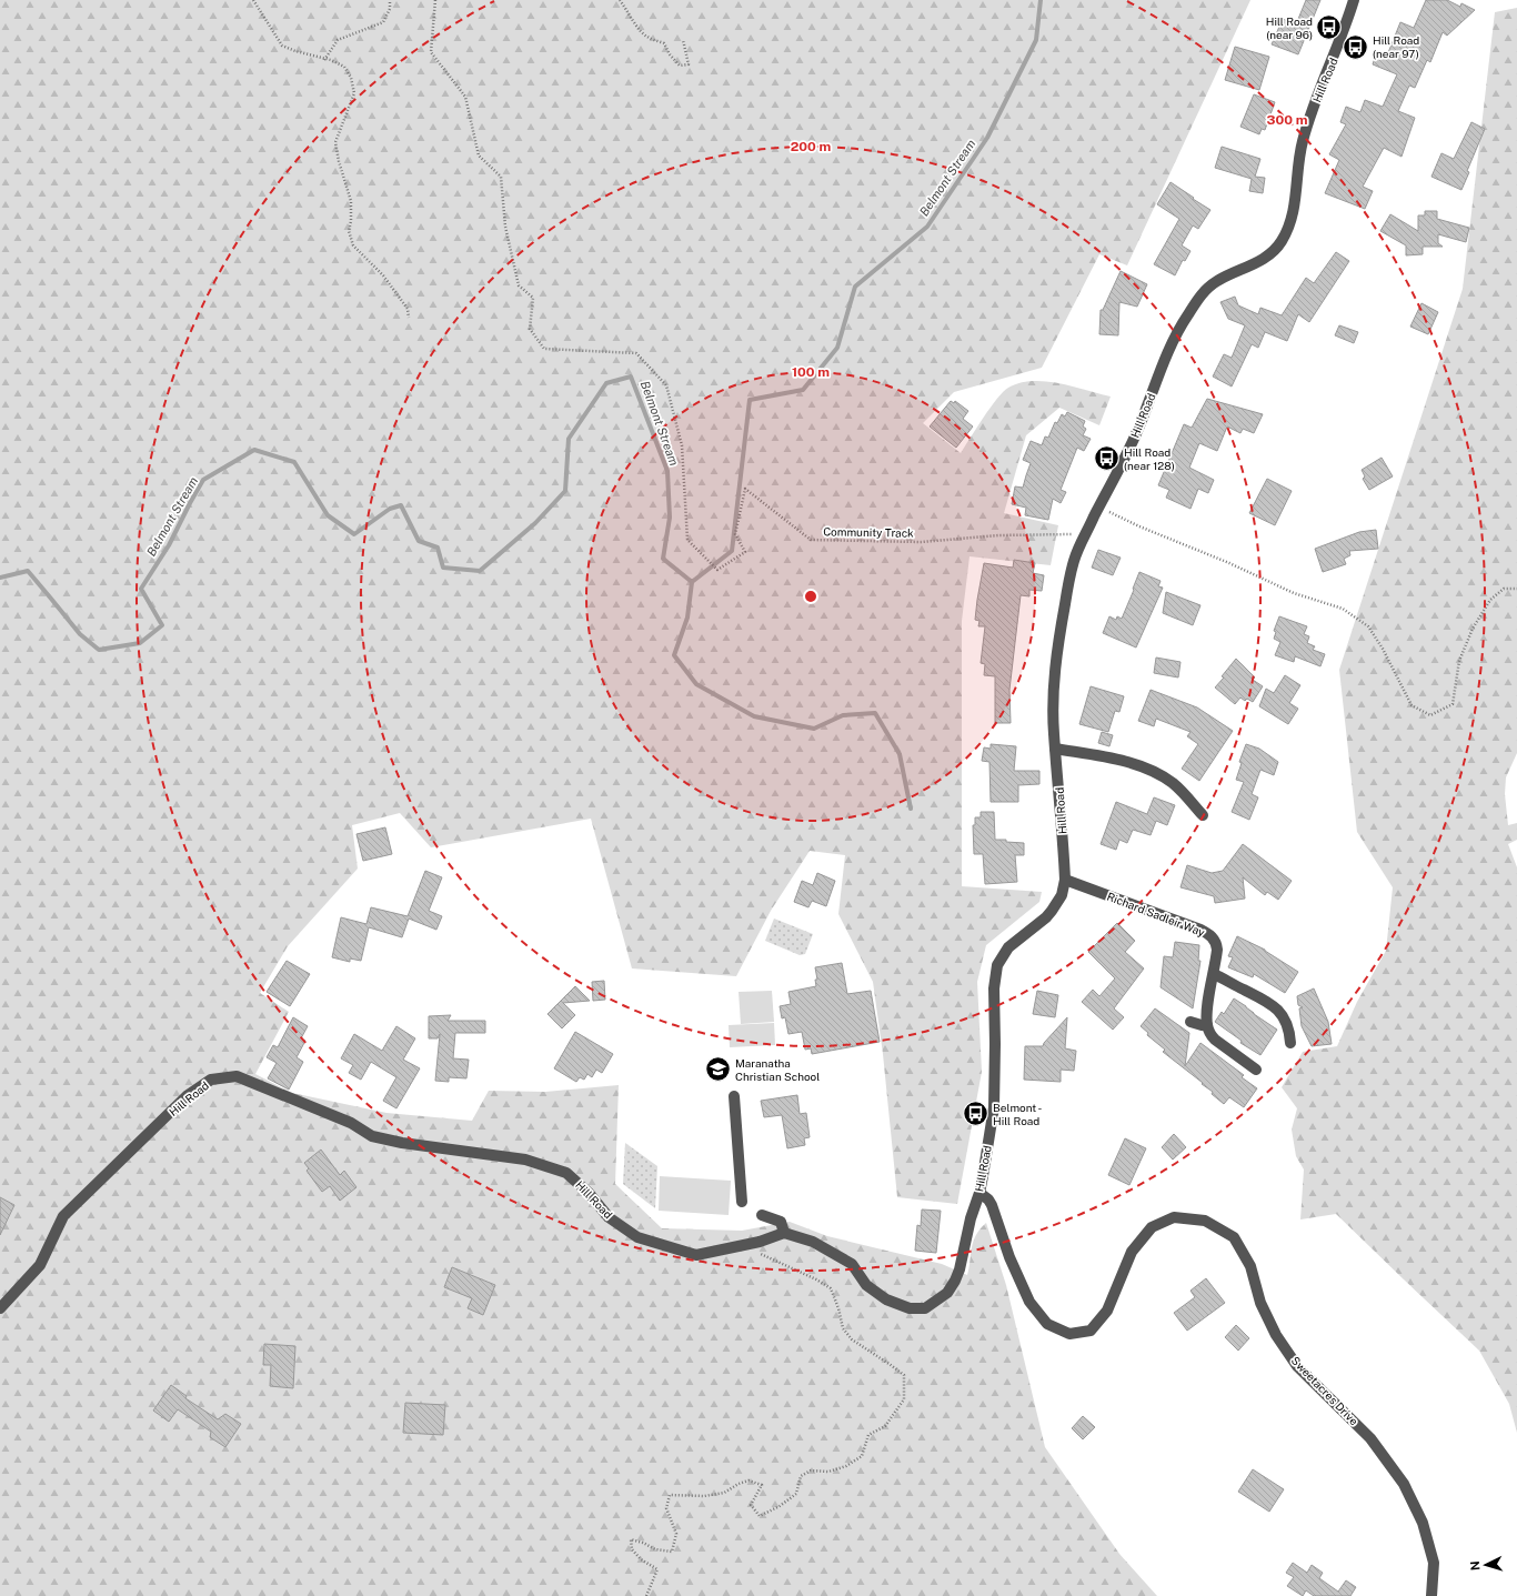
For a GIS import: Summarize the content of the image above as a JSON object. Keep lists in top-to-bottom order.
{
  "streets": {
    "street": ["Hill Road", "Richard Sadleir Way", "Sweetacres Drive"],
    "path": ["Community Track"]
  },
  "crossings": [
    ["Hill Road", "Community Track"],
    ["Hill Road", "Richard Sadleir Way"],
    ["Hill Road", "Sweetacres Drive"]
  ],
  "water": ["Belmont Stream"],
  "places": {
    "bus stop": [
      "Hill Road (near 96)",
      "Hill Road (near 97)",
      "Hill Road (near 128)",
      "Belmont - Hill Road"
    ],
    "school or university": ["Maranatha Christian School"]
  },
  "north": "left",
  "rings": ["300 m", "200 m", "100 m"]
}
